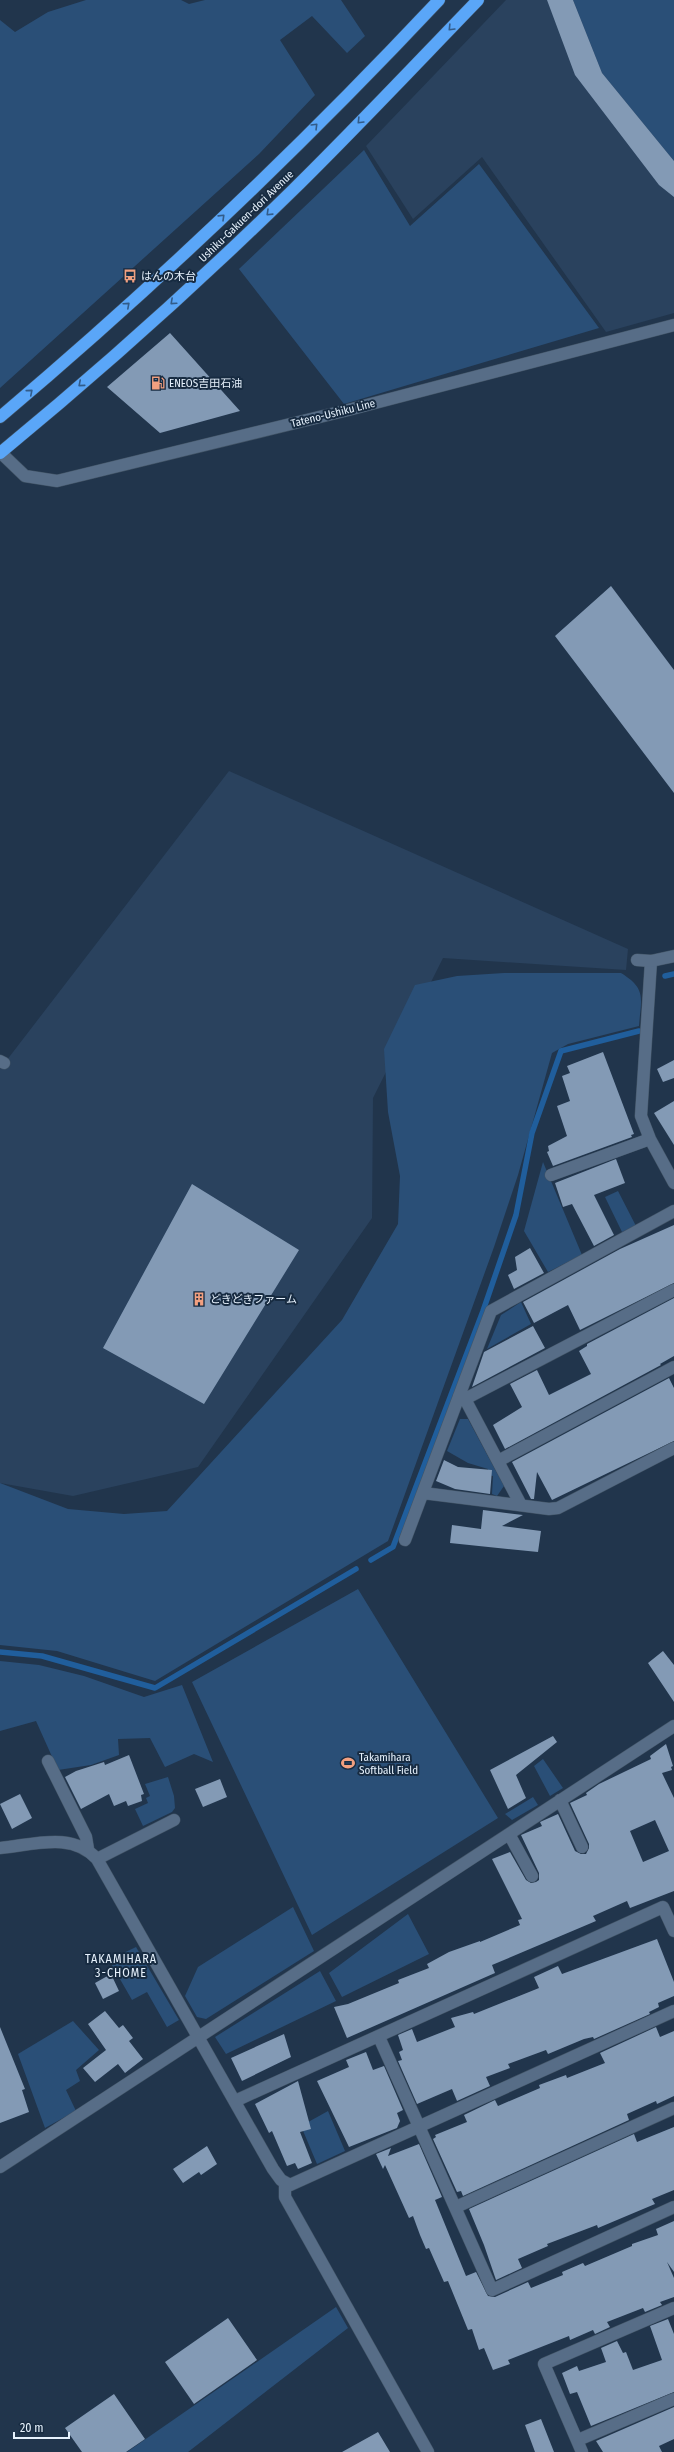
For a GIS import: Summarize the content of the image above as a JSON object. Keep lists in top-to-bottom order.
{
  "streets": {
    "highway": ["Ushiku-Gakuen-dori Avenue"],
    "street": ["Tateno-Ushiku Line"]
  },
  "crossings": [
    ["Ushiku-Gakuen-dori Avenue", "Tateno-Ushiku Line"]
  ],
  "districts": ["TAKAMIHARA 3-CHOME"],
  "places": {
    "bus stop": ["はんの木台"],
    "fuel station": ["ENEOS吉田石油"],
    "building": ["どきどきファーム"],
    "sports": ["Takamihara Softball Field"]
  },
  "scale_bar": "20 m"
}
